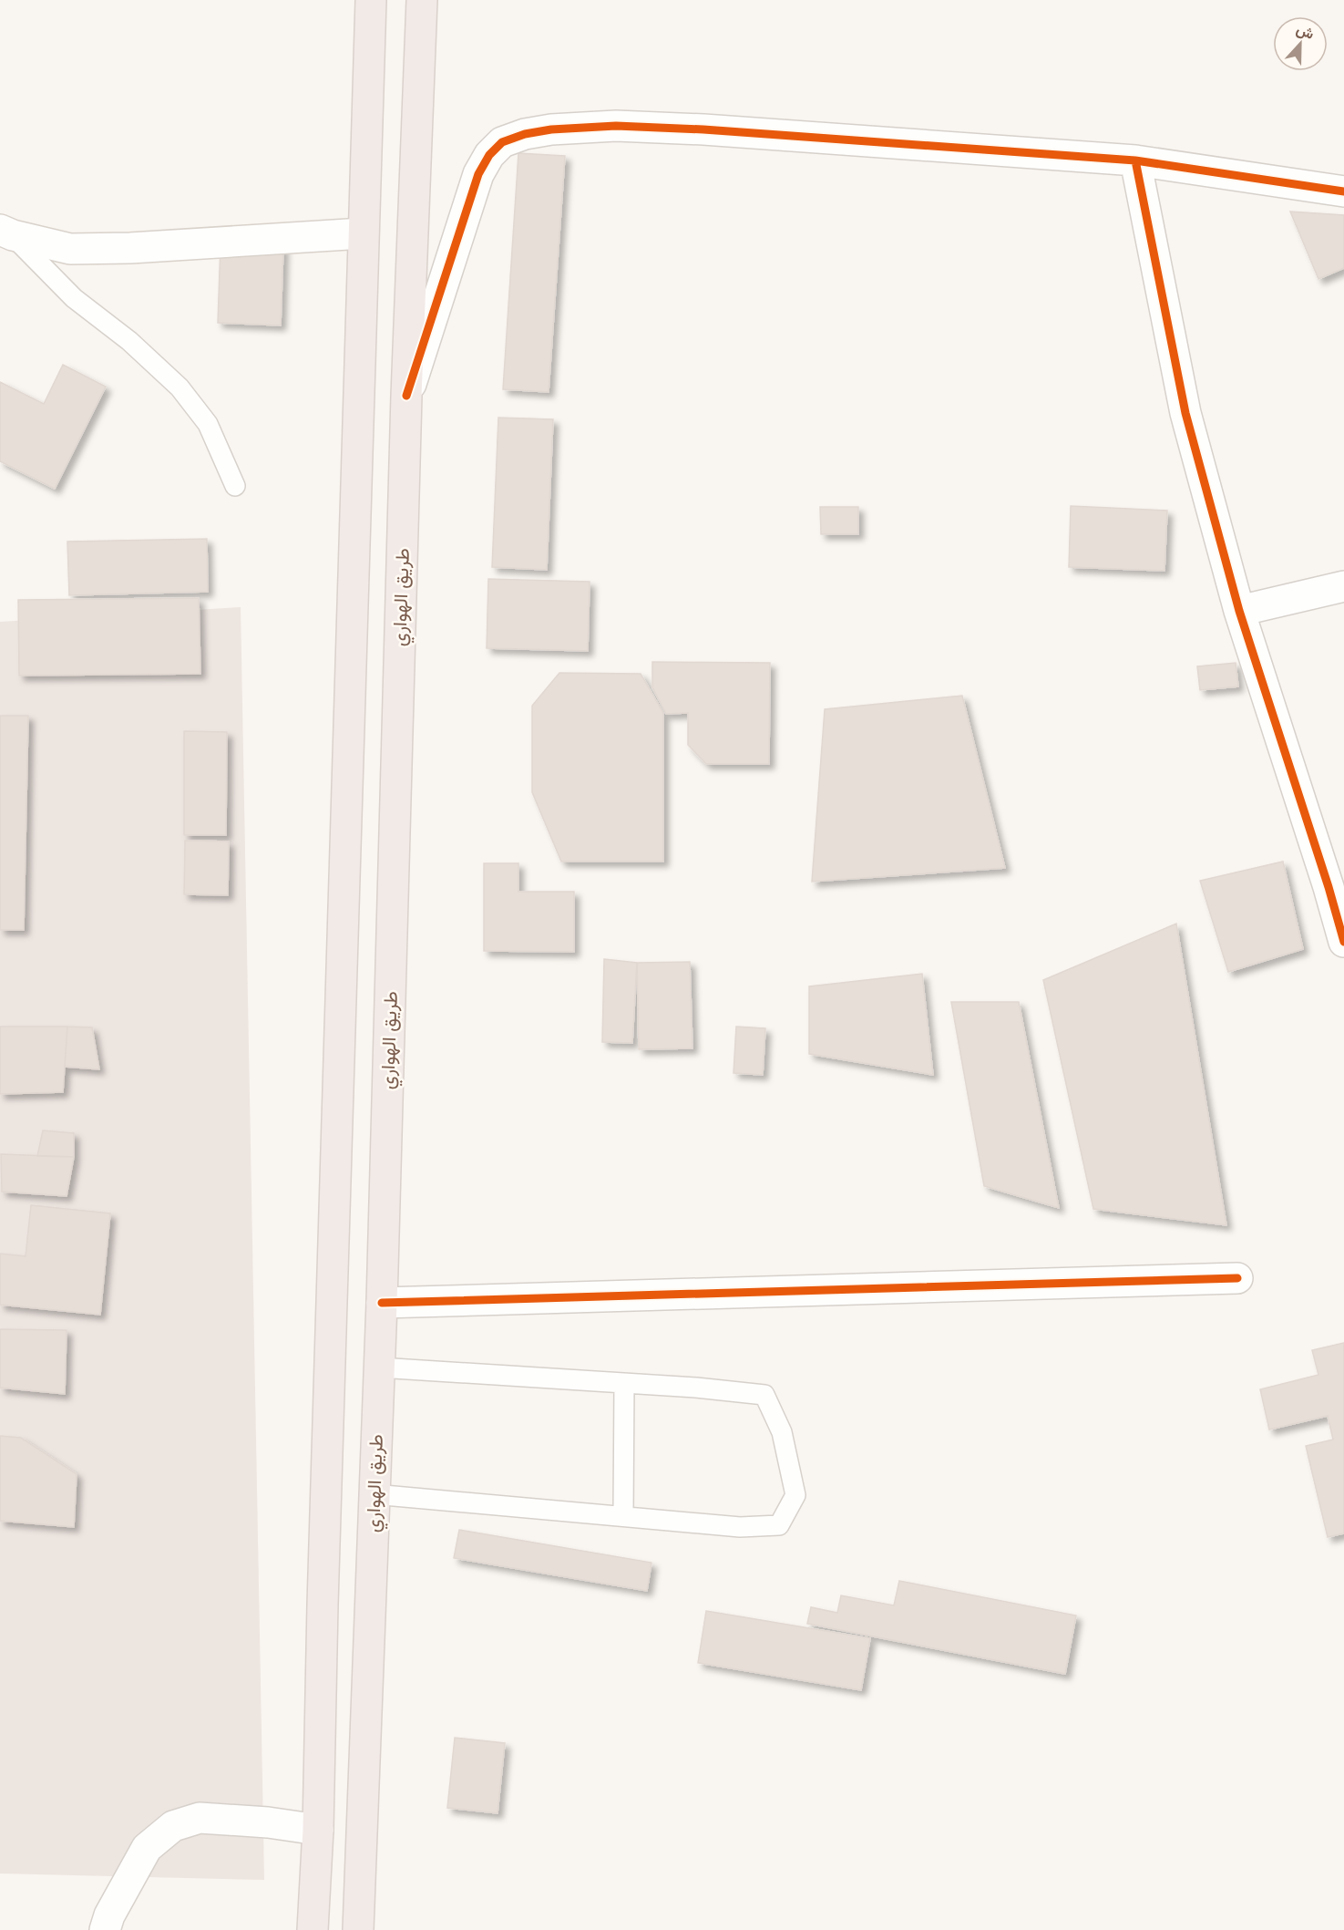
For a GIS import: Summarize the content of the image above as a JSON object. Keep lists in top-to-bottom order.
{
  "streets": {
    "highway": ["طريق الهواري"]
  },
  "north": "top"
}
